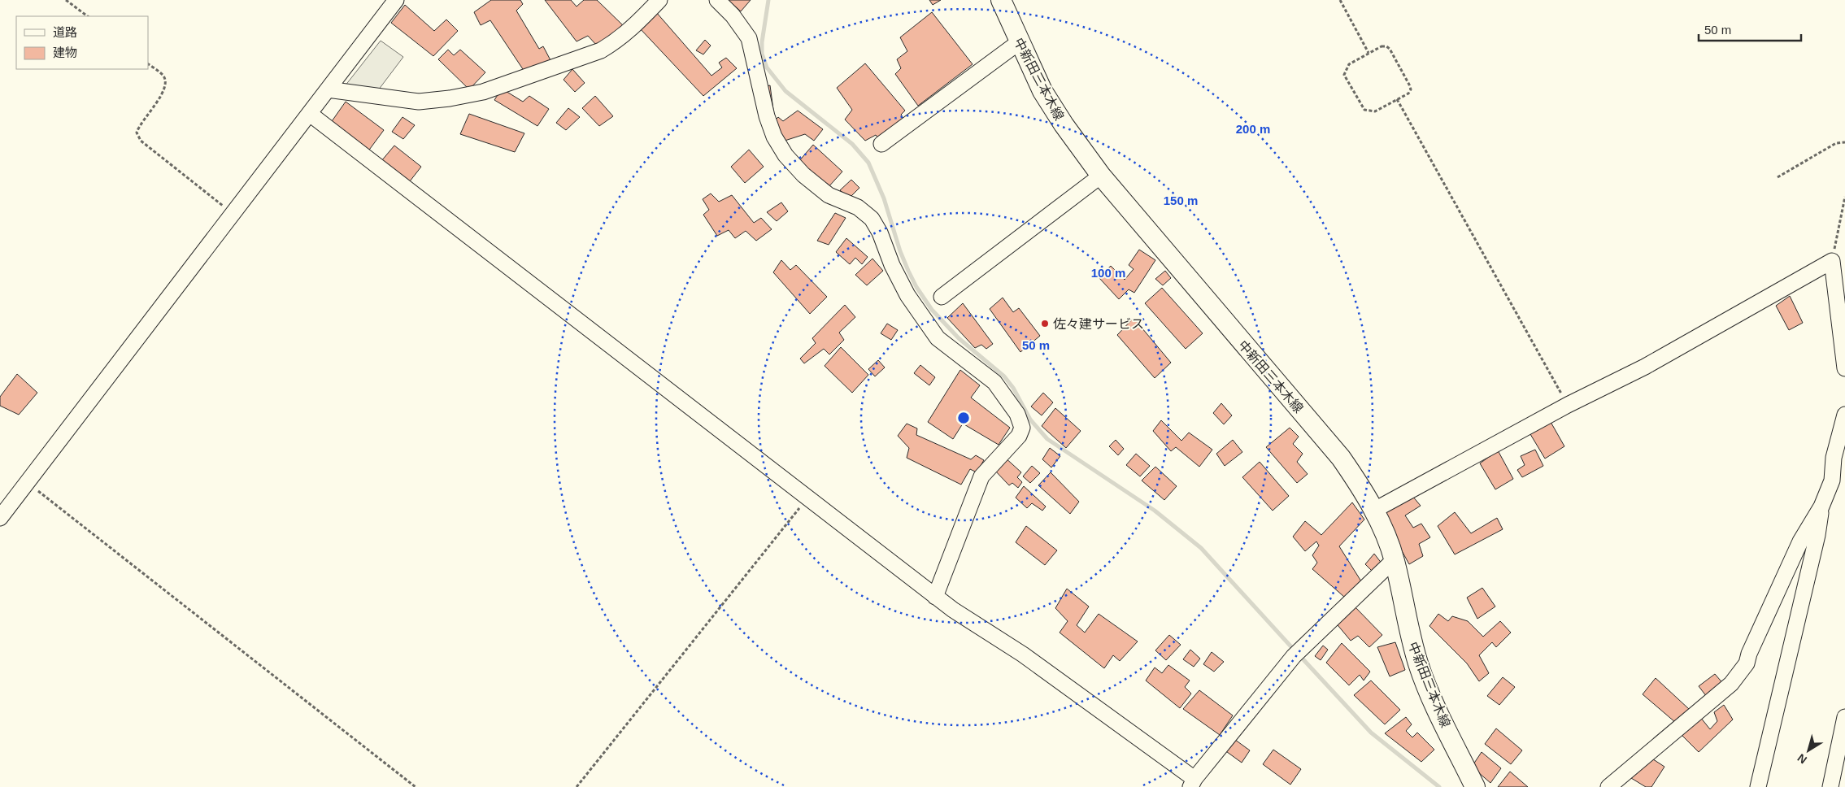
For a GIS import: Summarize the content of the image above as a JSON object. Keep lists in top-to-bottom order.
{
  "streets": {
    "main road": ["中新田三本木線"]
  },
  "places": ["佐々建サービス"],
  "legend": ["道路", "建物"],
  "scale_bar": "50 m",
  "north": "bottom left",
  "rings": [
    "200 m",
    "150 m",
    "100 m",
    "50 m"
  ]
}
